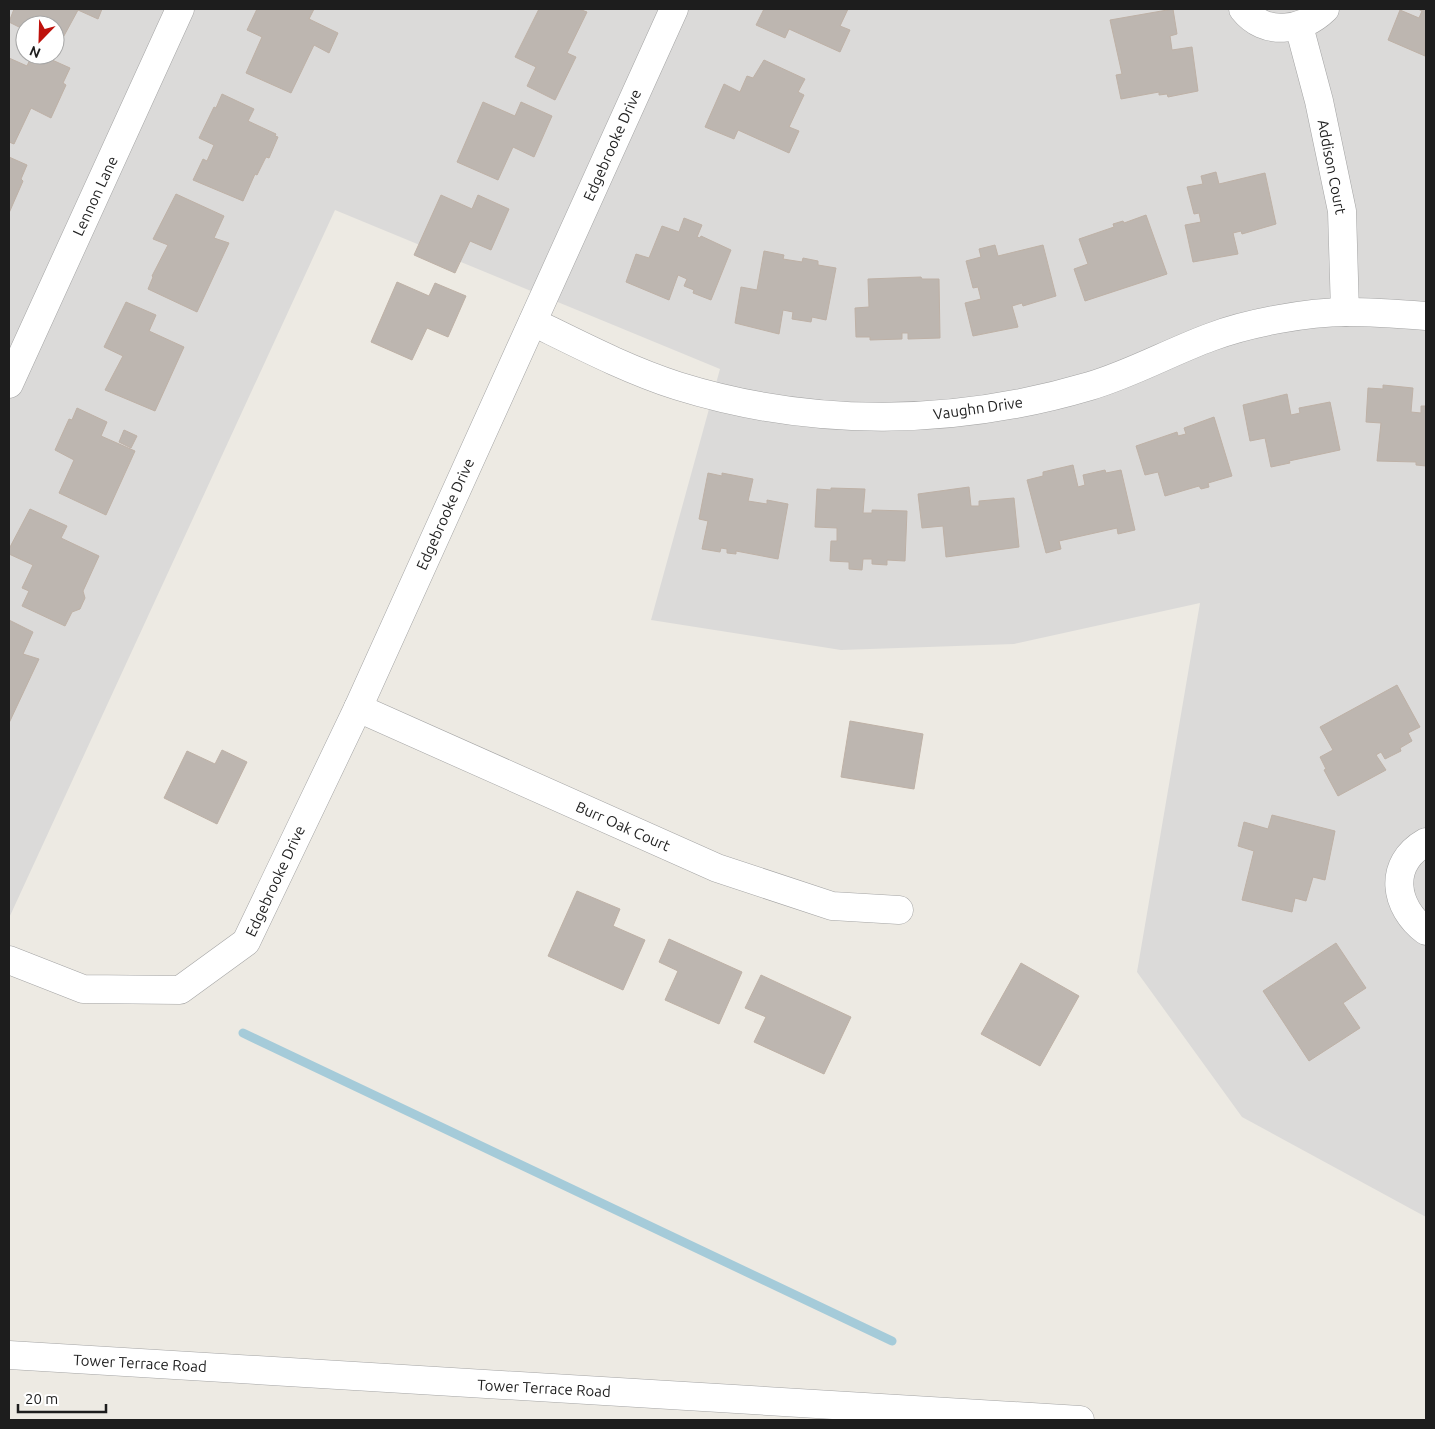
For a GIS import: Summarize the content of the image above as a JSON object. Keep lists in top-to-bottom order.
{
  "streets": {
    "street": [
      "Edgebrooke Drive",
      "Addison Court",
      "Lennon Lane",
      "Vaughn Drive",
      "Burr Oak Court",
      "Tower Terrace Road"
    ]
  },
  "crossings": [
    ["Edgebrooke Drive", "Vaughn Drive"],
    ["Edgebrooke Drive", "Burr Oak Court"],
    ["Addison Court", "Vaughn Drive"]
  ],
  "scale_bar": "20 m",
  "north": "bottom left"
}
